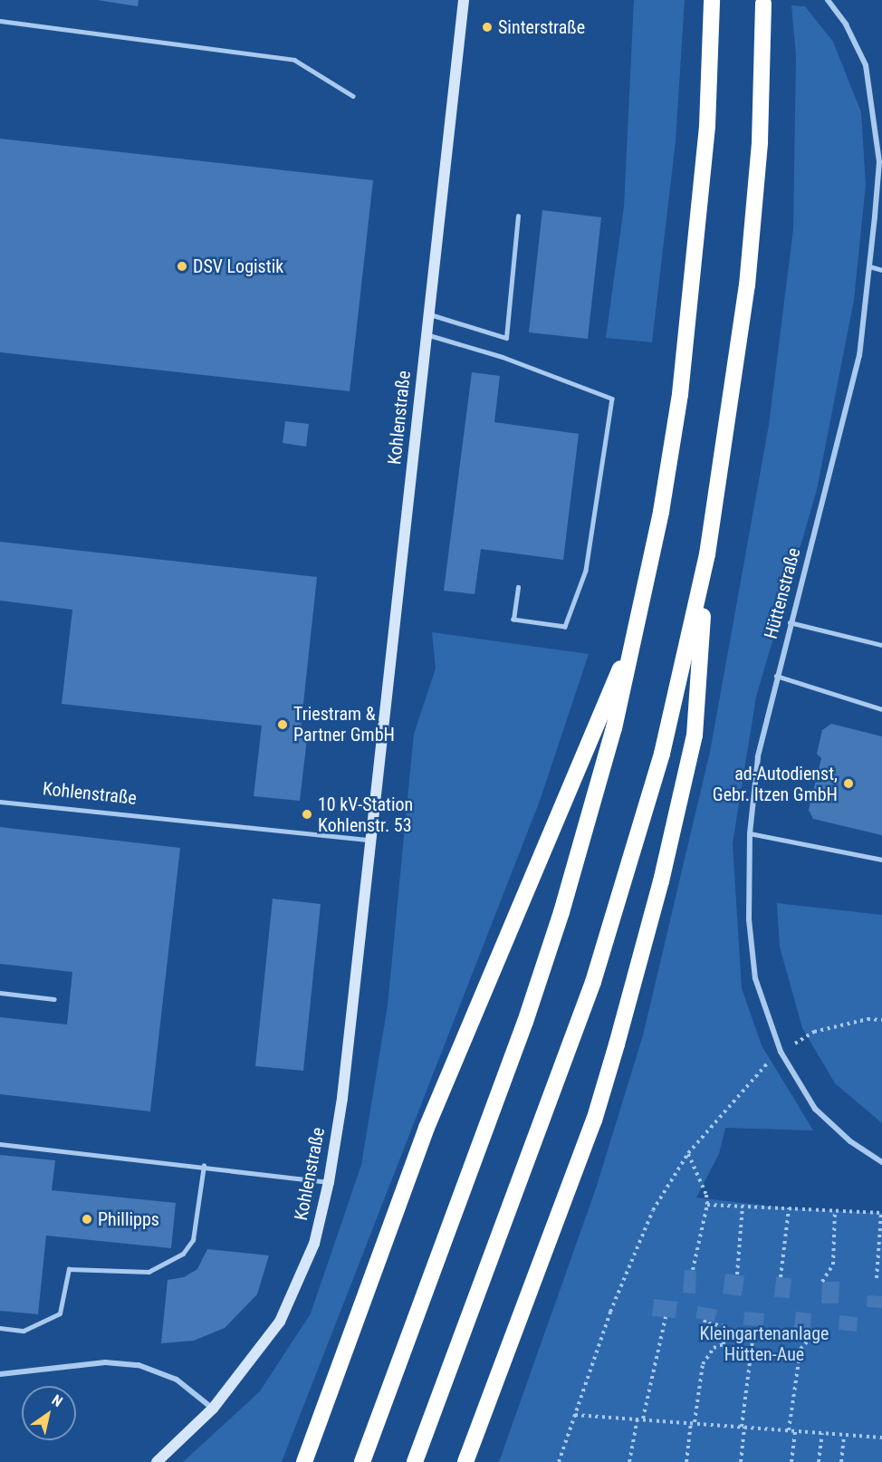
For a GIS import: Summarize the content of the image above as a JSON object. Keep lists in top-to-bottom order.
{
  "streets": {
    "street": ["Kohlenstraße", "Hüttenstraße"]
  },
  "parks": ["Kleingartenanlage Hütten-Aue"],
  "places": [
    "Sinterstraße",
    "DSV Logistik",
    "Triestram & Partner GmbH",
    "ad-Autodienst, Gebr. Itzen GmbH",
    "10 kV-Station Kohlenstr. 53",
    "Phillipps"
  ],
  "north": "top right"
}
